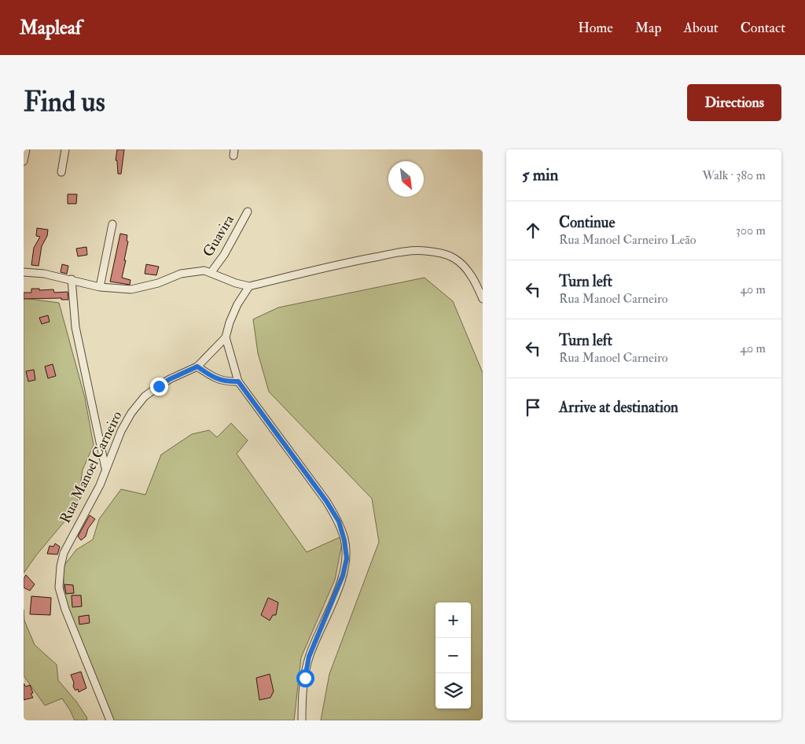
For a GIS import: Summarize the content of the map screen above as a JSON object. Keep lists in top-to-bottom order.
{
  "streets": {
    "street": ["Guavira", "Rua Manoel Carneiro"]
  },
  "north": "bottom right",
  "page": {
    "header": "Mapleaf",
    "nav": [
      "Home",
      "Map",
      "About",
      "Contact"
    ],
    "buttons": "Directions",
    "title": "Find us",
    "heading": ["5 min", "Walk · 380 m"],
    "list": [
      ["Continue", "Rua Manoel Carneiro Leão", "300 m"],
      ["Turn left", "Rua Manoel Carneiro", "40 m"],
      ["Turn left", "Rua Manoel Carneiro", "40 m"],
      "Arrive at destination"
    ],
    "map_buttons": ["+", "−"]
  }
}
